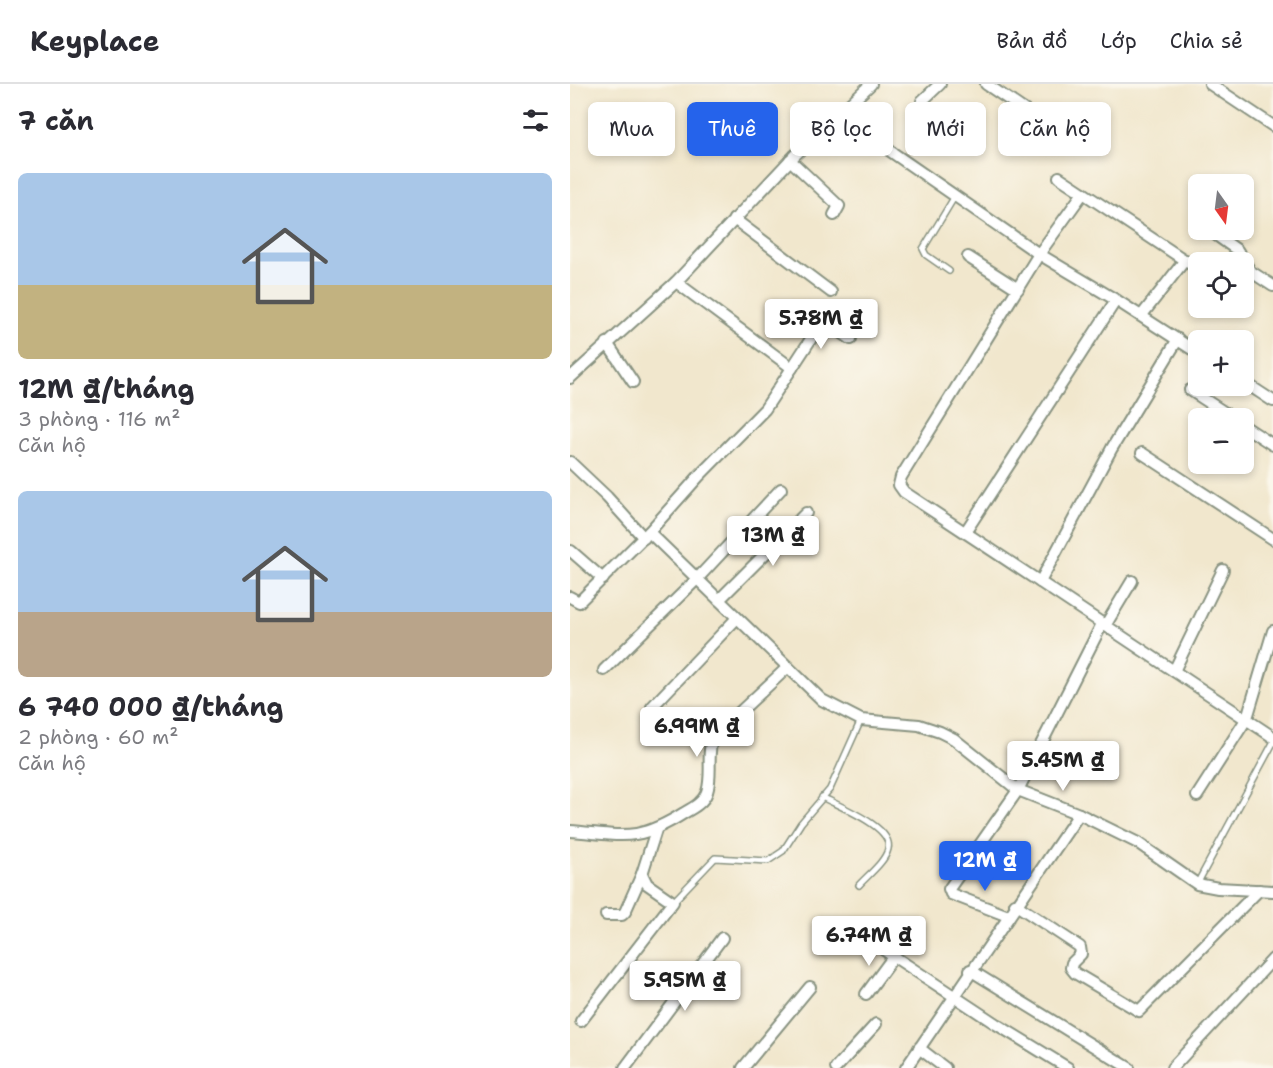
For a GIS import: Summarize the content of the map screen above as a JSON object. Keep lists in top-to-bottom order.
{
  "north": "bottom",
  "page": {
    "header": "Keyplace",
    "nav": ["Bản đồ", "Lớp", "Chia sẻ"],
    "heading": "7 căn",
    "chip": [
      "Mua",
      "Thuê",
      "Bộ lọc",
      "Mới",
      "Căn hộ"
    ],
    "list": [
      {
        "name": "12M ₫/tháng",
        "note": "3 phòng · 116 m² · Căn hộ"
      },
      {
        "name": "6 740 000 ₫/tháng",
        "note": "2 phòng · 60 m² · Căn hộ"
      }
    ],
    "map_buttons": ["+", "−"],
    "price": [
      "5.78M ₫",
      "13M ₫",
      "6.99M ₫",
      "5.45M ₫",
      "12M ₫",
      "6.74M ₫",
      "5.95M ₫"
    ]
  }
}
